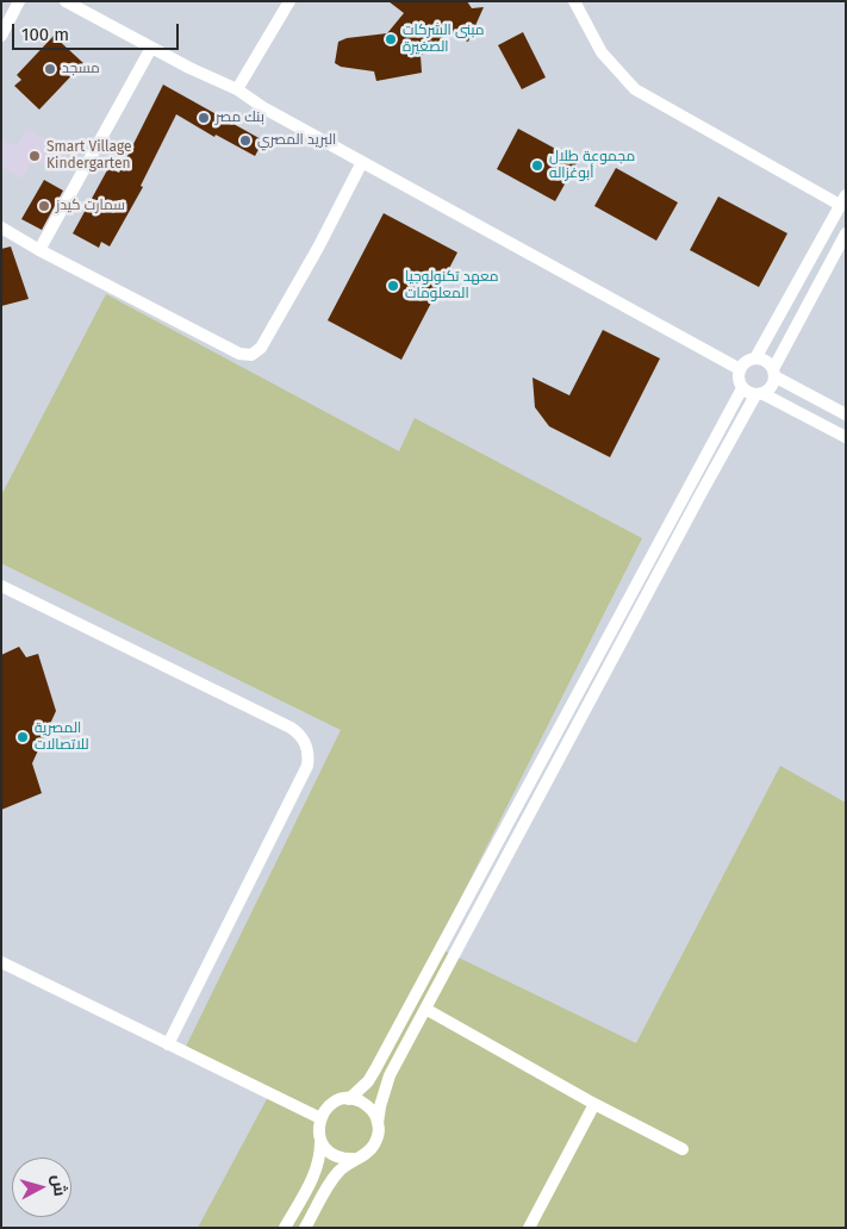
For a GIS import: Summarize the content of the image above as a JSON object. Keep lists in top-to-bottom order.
{
  "places": [
    "مبنى الشركات الصغيرة",
    "مسجد",
    "بنك مصر",
    "البريد المصري",
    "Smart Village Kindergarten",
    "مجموعة طلال أبوغزاله",
    "سمارت كيدز",
    "معهد تكنولوجيا المعلومات",
    "المصرية للاتصالات"
  ],
  "scale_bar": "100 m",
  "north": "right"
}
